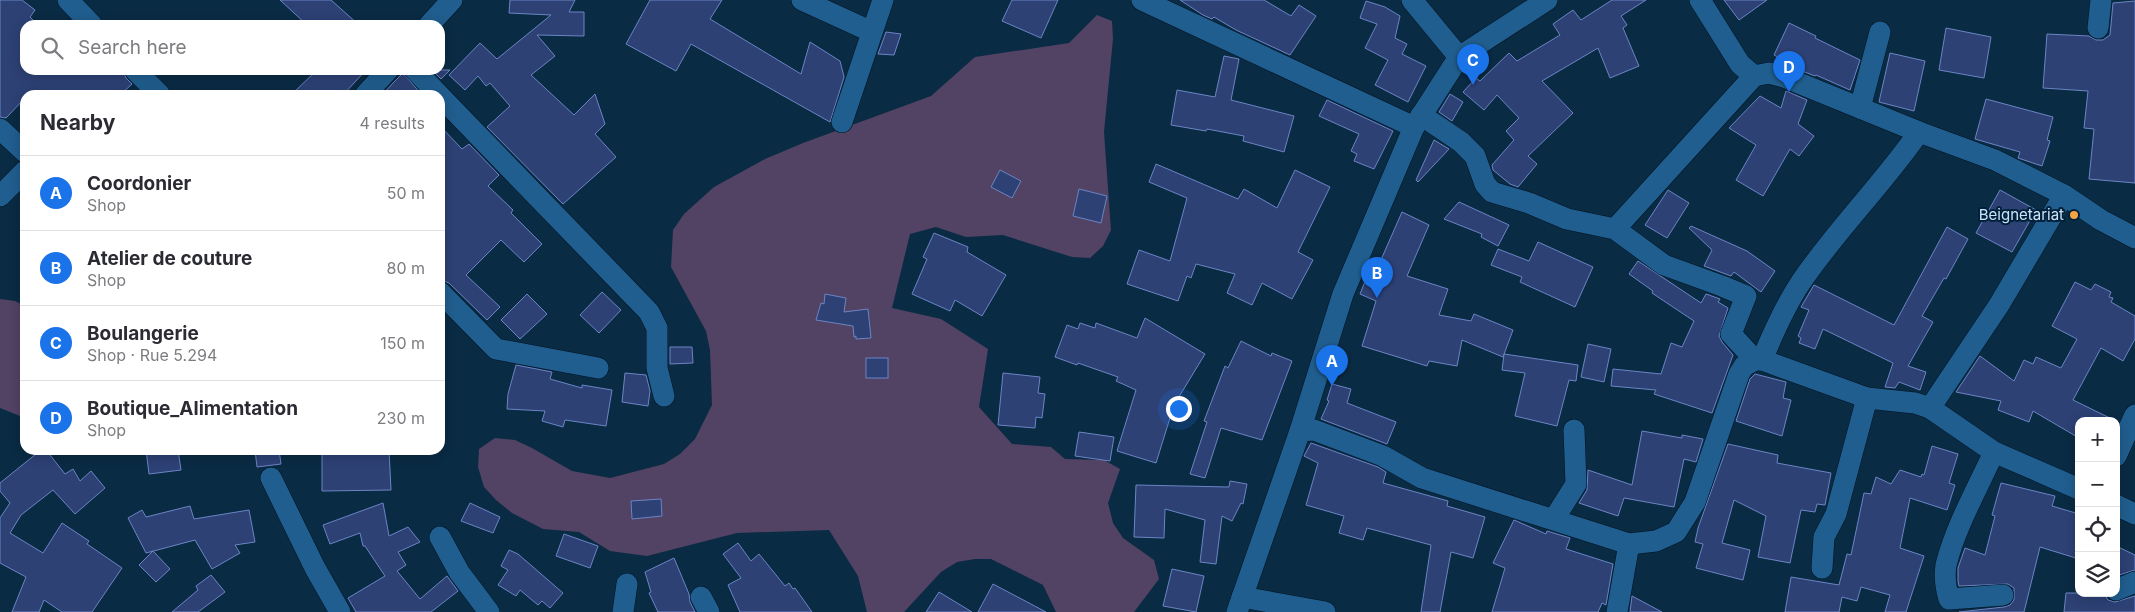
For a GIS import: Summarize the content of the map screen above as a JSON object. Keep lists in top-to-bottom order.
{
  "places": ["Beignetariat"],
  "page": {
    "search": "Search here",
    "pins": [
      "C",
      "D",
      "B",
      "A"
    ],
    "heading": ["Nearby", "4 results"],
    "list": [
      {
        "mark": "A",
        "name": "Coordonier",
        "note": "Shop",
        "value": "50 m"
      },
      {
        "mark": "B",
        "name": "Atelier de couture",
        "note": "Shop",
        "value": "80 m"
      },
      {
        "mark": "C",
        "name": "Boulangerie",
        "note": "Shop · Rue 5.294",
        "value": "150 m"
      },
      {
        "mark": "D",
        "name": "Boutique_Alimentation",
        "note": "Shop",
        "value": "230 m"
      }
    ],
    "map_buttons": ["+", "−"]
  }
}
